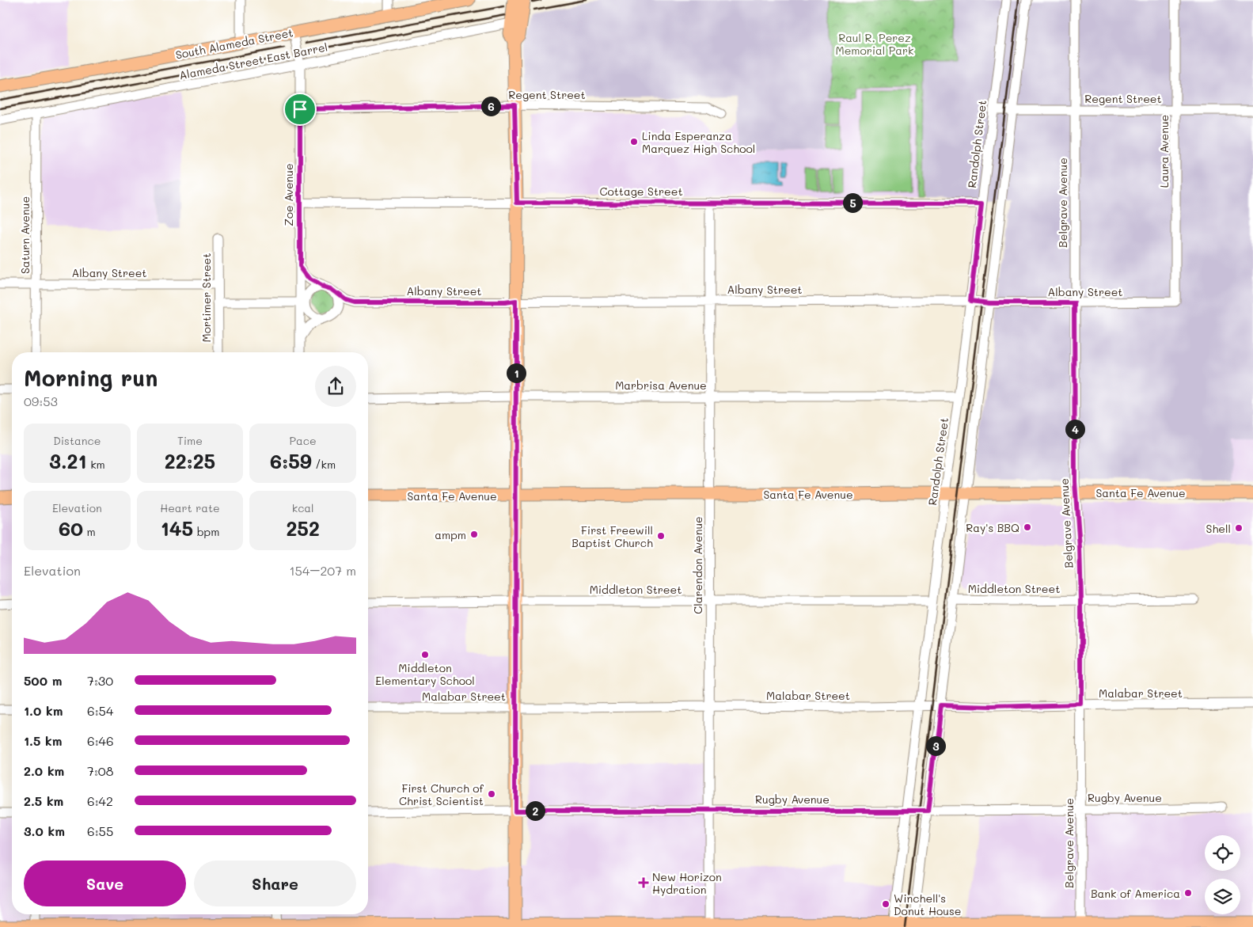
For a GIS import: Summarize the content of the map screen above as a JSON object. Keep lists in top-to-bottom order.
{
  "streets": {
    "main road": ["South Alameda Street", "Santa Fe Avenue"],
    "street": [
      "Alameda Street East Barrel",
      "Regent Street",
      "Randolph Street",
      "Laura Avenue",
      "Cottage Street",
      "Zoe Avenue",
      "Belgrave Avenue",
      "Saturn Avenue",
      "Albany Street",
      "Mortimer Street",
      "Marbrisa Avenue",
      "Clarendon Avenue",
      "Middleton Street",
      "Malabar Street",
      "Rugby Avenue"
    ]
  },
  "crossings": [
    ["South Alameda Street", "Zoe Avenue"],
    ["Alameda Street East Barrel", "Zoe Avenue"],
    ["Alameda Street East Barrel", "Saturn Avenue"],
    ["Regent Street", "Randolph Street"],
    ["Regent Street", "Laura Avenue"],
    ["Regent Street", "Zoe Avenue"],
    ["Regent Street", "Belgrave Avenue"],
    ["Randolph Street", "Cottage Street"],
    ["Randolph Street", "Albany Street"],
    ["Randolph Street", "Marbrisa Avenue"],
    ["Randolph Street", "Santa Fe Avenue"],
    ["Randolph Street", "Middleton Street"],
    ["Randolph Street", "Malabar Street"],
    ["Randolph Street", "Rugby Avenue"],
    ["Laura Avenue", "Albany Street"],
    ["Cottage Street", "Zoe Avenue"],
    ["Cottage Street", "Clarendon Avenue"],
    ["Zoe Avenue", "Albany Street"],
    ["Belgrave Avenue", "Albany Street"],
    ["Belgrave Avenue", "Santa Fe Avenue"],
    ["Belgrave Avenue", "Middleton Street"],
    ["Belgrave Avenue", "Malabar Street"],
    ["Belgrave Avenue", "Rugby Avenue"],
    ["Saturn Avenue", "Albany Street"],
    ["Albany Street", "Mortimer Street"],
    ["Albany Street", "Clarendon Avenue"],
    ["Marbrisa Avenue", "Clarendon Avenue"],
    ["Santa Fe Avenue", "Clarendon Avenue"],
    ["Clarendon Avenue", "Middleton Street"],
    ["Clarendon Avenue", "Malabar Street"],
    ["Clarendon Avenue", "Rugby Avenue"]
  ],
  "parks": ["Raul R. Perez Memorial Park"],
  "places": {
    "other": [
      "Linda Esperanza Marquez High School",
      "Ray's BBQ",
      "Shell",
      "ampm",
      "First Freewill Baptist Church",
      "Middleton Elementary School",
      "First Church of Christ Scientist",
      "Bank of America",
      "Winchell's Donut House"
    ],
    "health": ["New Horizon Hydration"]
  },
  "page": {
    "pins": [
      "6",
      "5",
      "1",
      "4",
      "3",
      "2"
    ],
    "heading": ["Morning run", "09:53"],
    "stats": [
      ["Distance", "3.21 km"],
      ["Time", "22:25"],
      ["Pace", "6:59 /km"],
      ["Elevation", "60 m"],
      ["Heart rate", "145 bpm"],
      ["kcal", "252"]
    ],
    "chart": ["Elevation", "154–207 m"],
    "list": [
      {
        "name": "500 m",
        "note": "7:30"
      },
      {
        "name": "1.0 km",
        "note": "6:54"
      },
      {
        "name": "1.5 km",
        "note": "6:46"
      },
      {
        "name": "2.0 km",
        "note": "7:08"
      },
      {
        "name": "2.5 km",
        "note": "6:42"
      },
      {
        "name": "3.0 km",
        "note": "6:55"
      }
    ],
    "buttons": ["Save", "Share"]
  }
}
